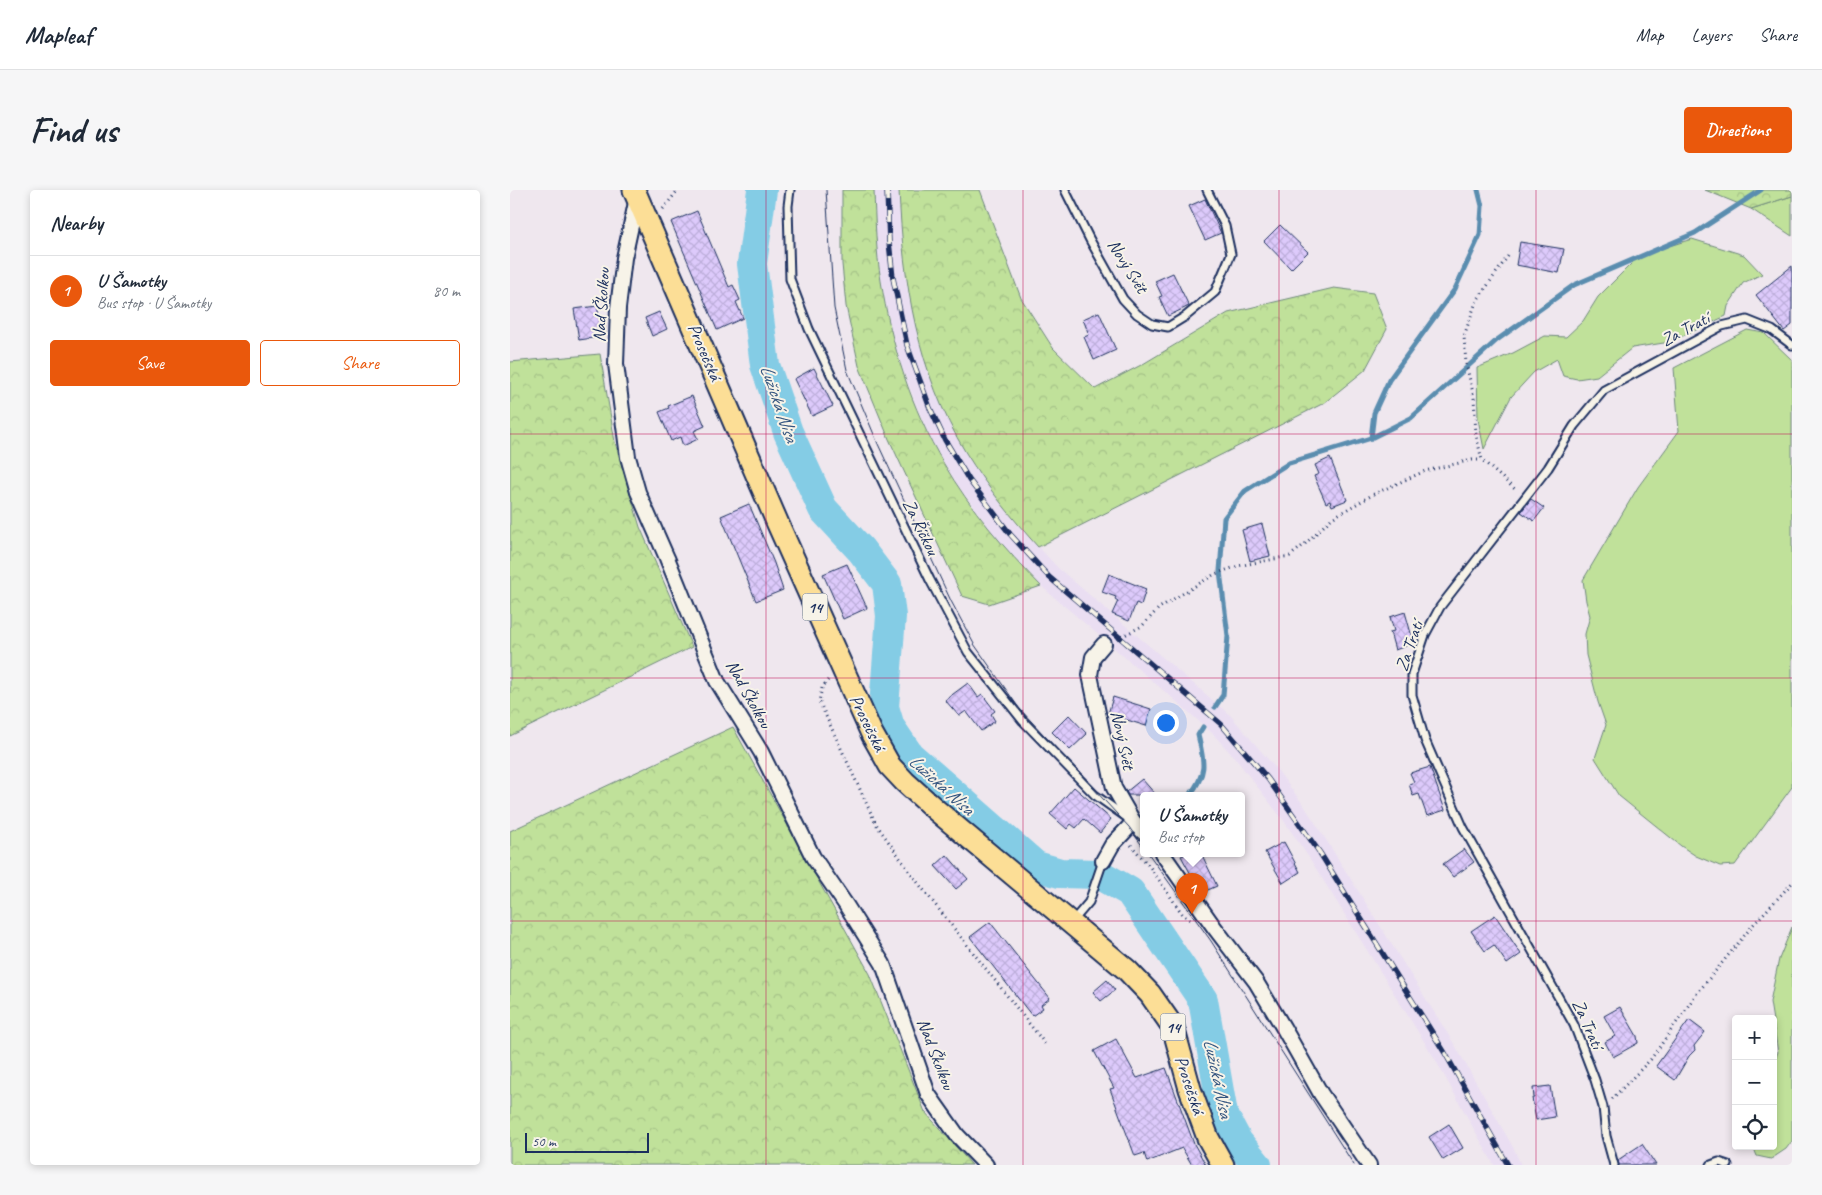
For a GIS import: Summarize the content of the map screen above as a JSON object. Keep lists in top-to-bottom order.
{
  "streets": {
    "main road": ["Prosečská", "14"],
    "street": ["Nový Svět", "Nad Školkou"],
    "lane": ["Za Tratí", "Za Říčkou"]
  },
  "crossings": [
    ["Nový Svět", "Za Říčkou"],
    ["Nad Školkou", "Prosečská"]
  ],
  "water": ["Lužická Nisa"],
  "scale_bar": "50 m",
  "page": {
    "header": "Mapleaf",
    "nav": ["Map", "Layers", "Share"],
    "buttons": [
      "Directions",
      ["Save", "Share"]
    ],
    "title": "Find us",
    "heading": "Nearby",
    "list": [
      {
        "mark": "1",
        "name": "U Šamotky",
        "note": "Bus stop · U Šamotky",
        "value": "80 m"
      }
    ],
    "popup": ["U Šamotky", "Bus stop"],
    "pins": "1",
    "map_buttons": ["+", "−"],
    "scale": "50 m"
  }
}
